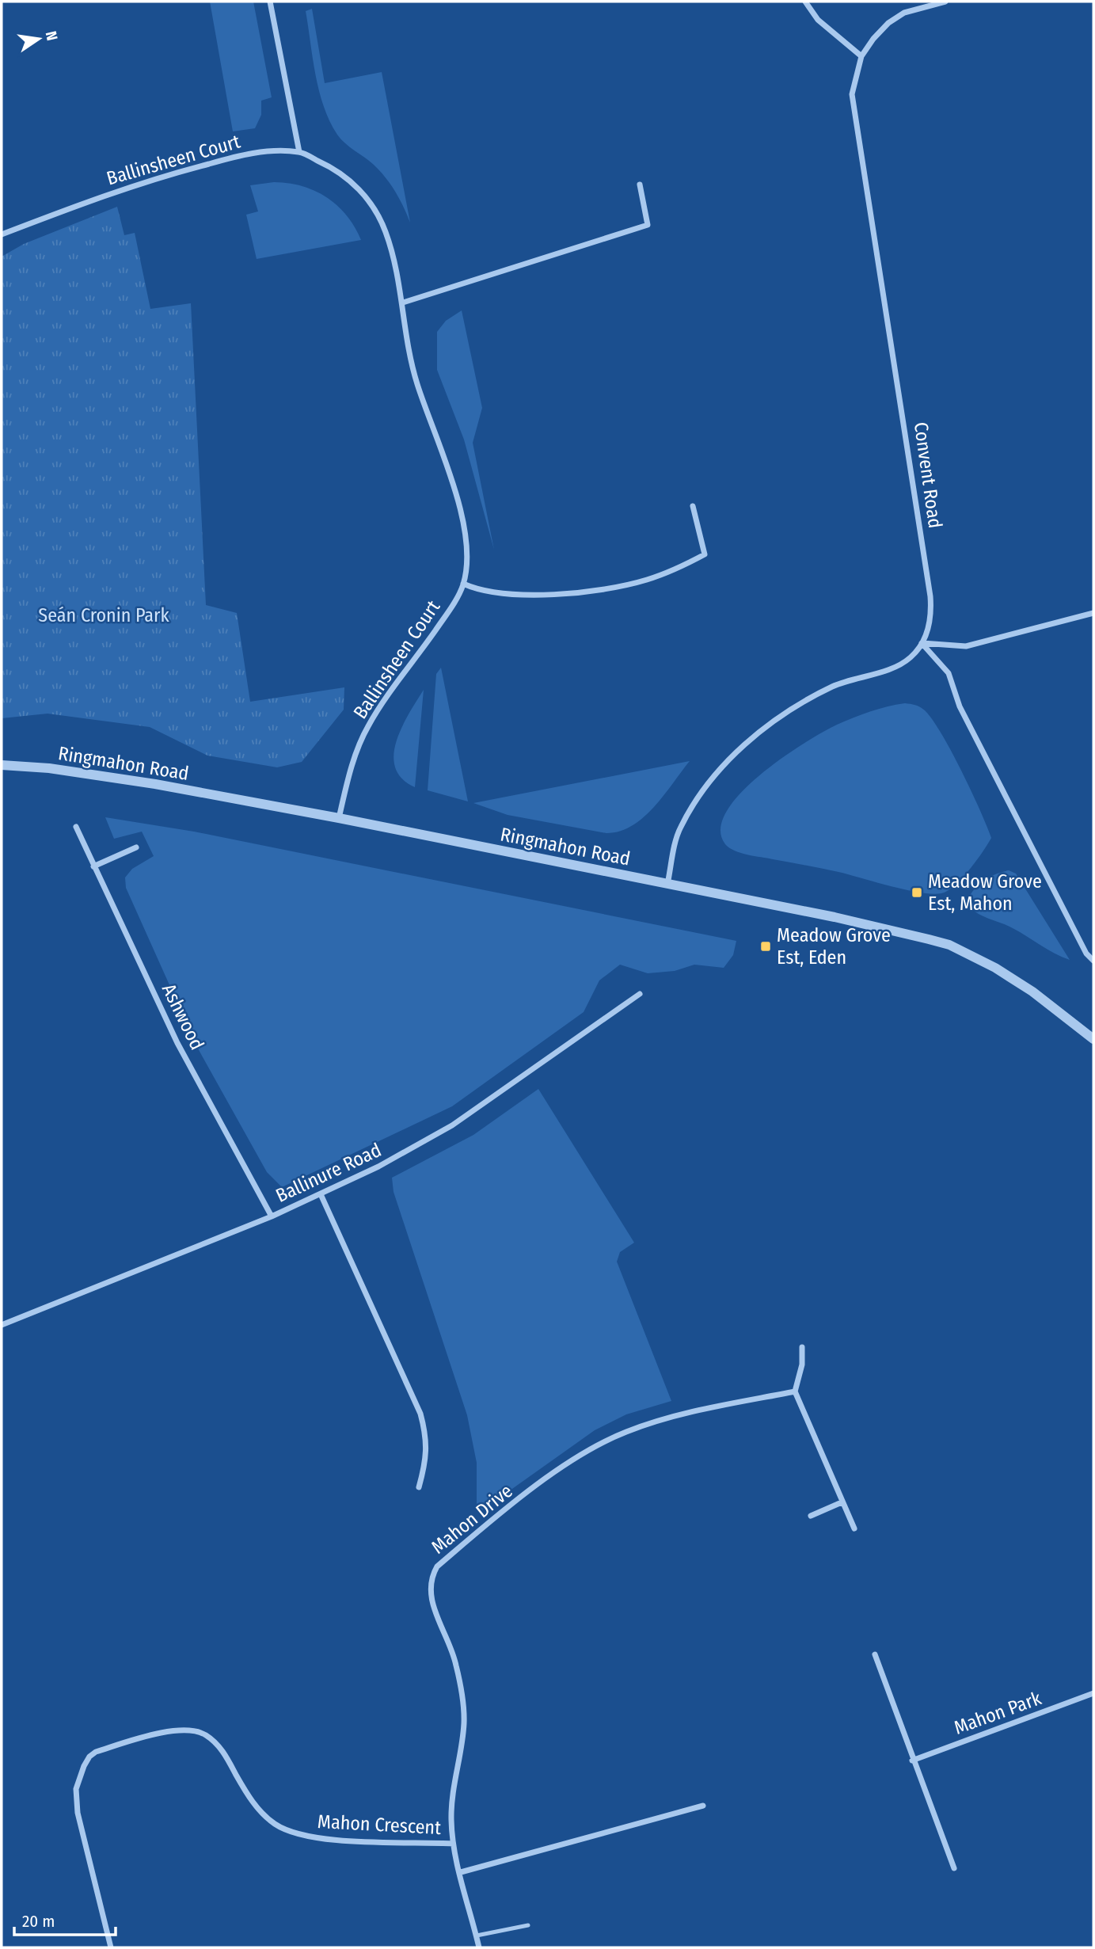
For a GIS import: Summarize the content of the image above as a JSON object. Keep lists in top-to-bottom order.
{
  "streets": {
    "street": [
      "Ballinsheen Court",
      "Convent Road",
      "Ringmahon Road",
      "Ashwood",
      "Ballinure Road",
      "Mahon Drive",
      "Mahon Park",
      "Mahon Crescent"
    ]
  },
  "crossings": [
    ["Ballinsheen Court", "Ringmahon Road"],
    ["Ashwood", "Ballinure Road"],
    ["Mahon Drive", "Mahon Crescent"]
  ],
  "parks": ["Seán Cronin Park"],
  "places": {
    "transit": ["Meadow Grove Est, Mahon", "Meadow Grove Est, Eden"]
  },
  "scale_bar": "20 m",
  "north": "right"
}
